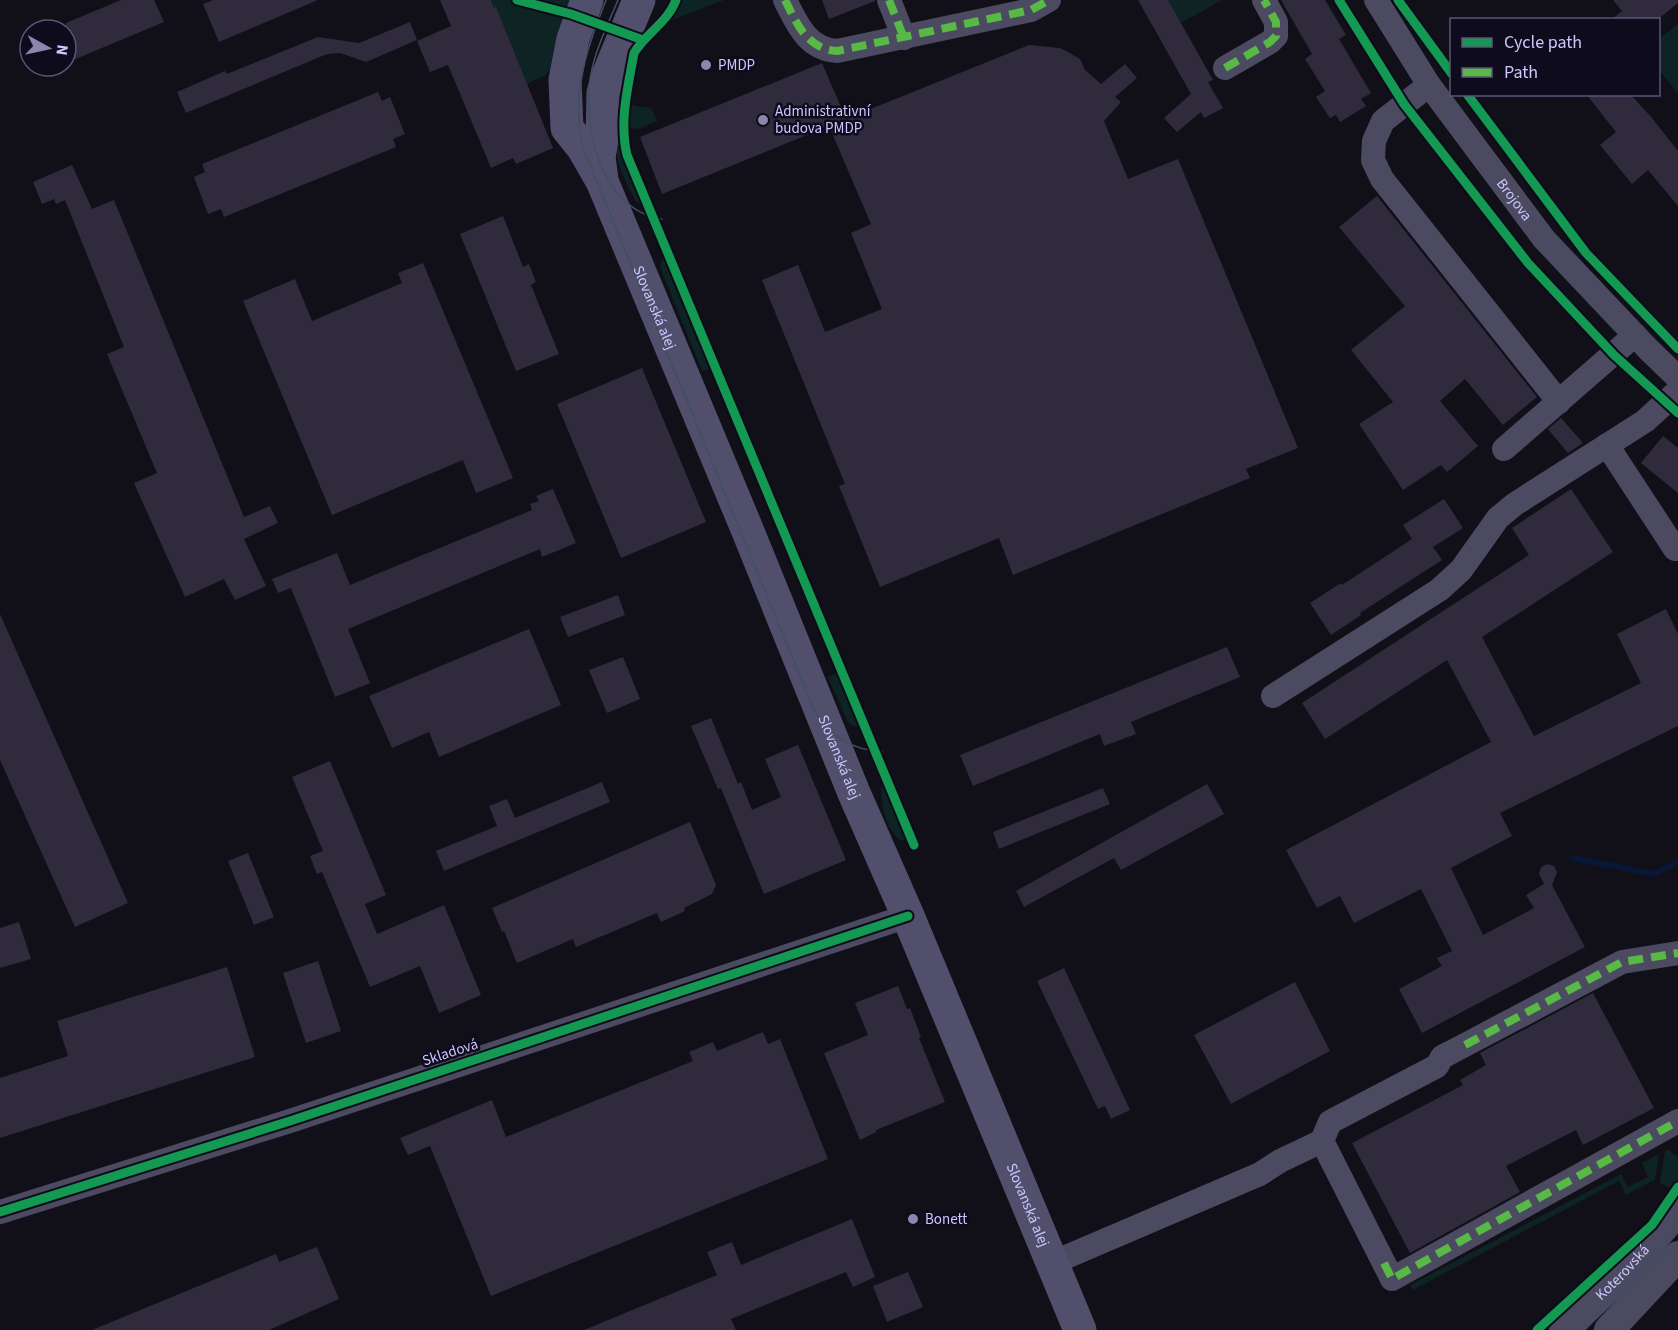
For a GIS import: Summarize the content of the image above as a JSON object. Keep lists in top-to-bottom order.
{
  "streets": {
    "main road": ["Slovanská alej"],
    "street": ["Brojova", "Skladová", "Koterovská"]
  },
  "crossings": [
    ["Slovanská alej", "Skladová"]
  ],
  "places": ["PMDP", "Administrativní budova PMDP", "Bonett"],
  "legend": ["Cycle path", "Path"],
  "north": "right"
}
